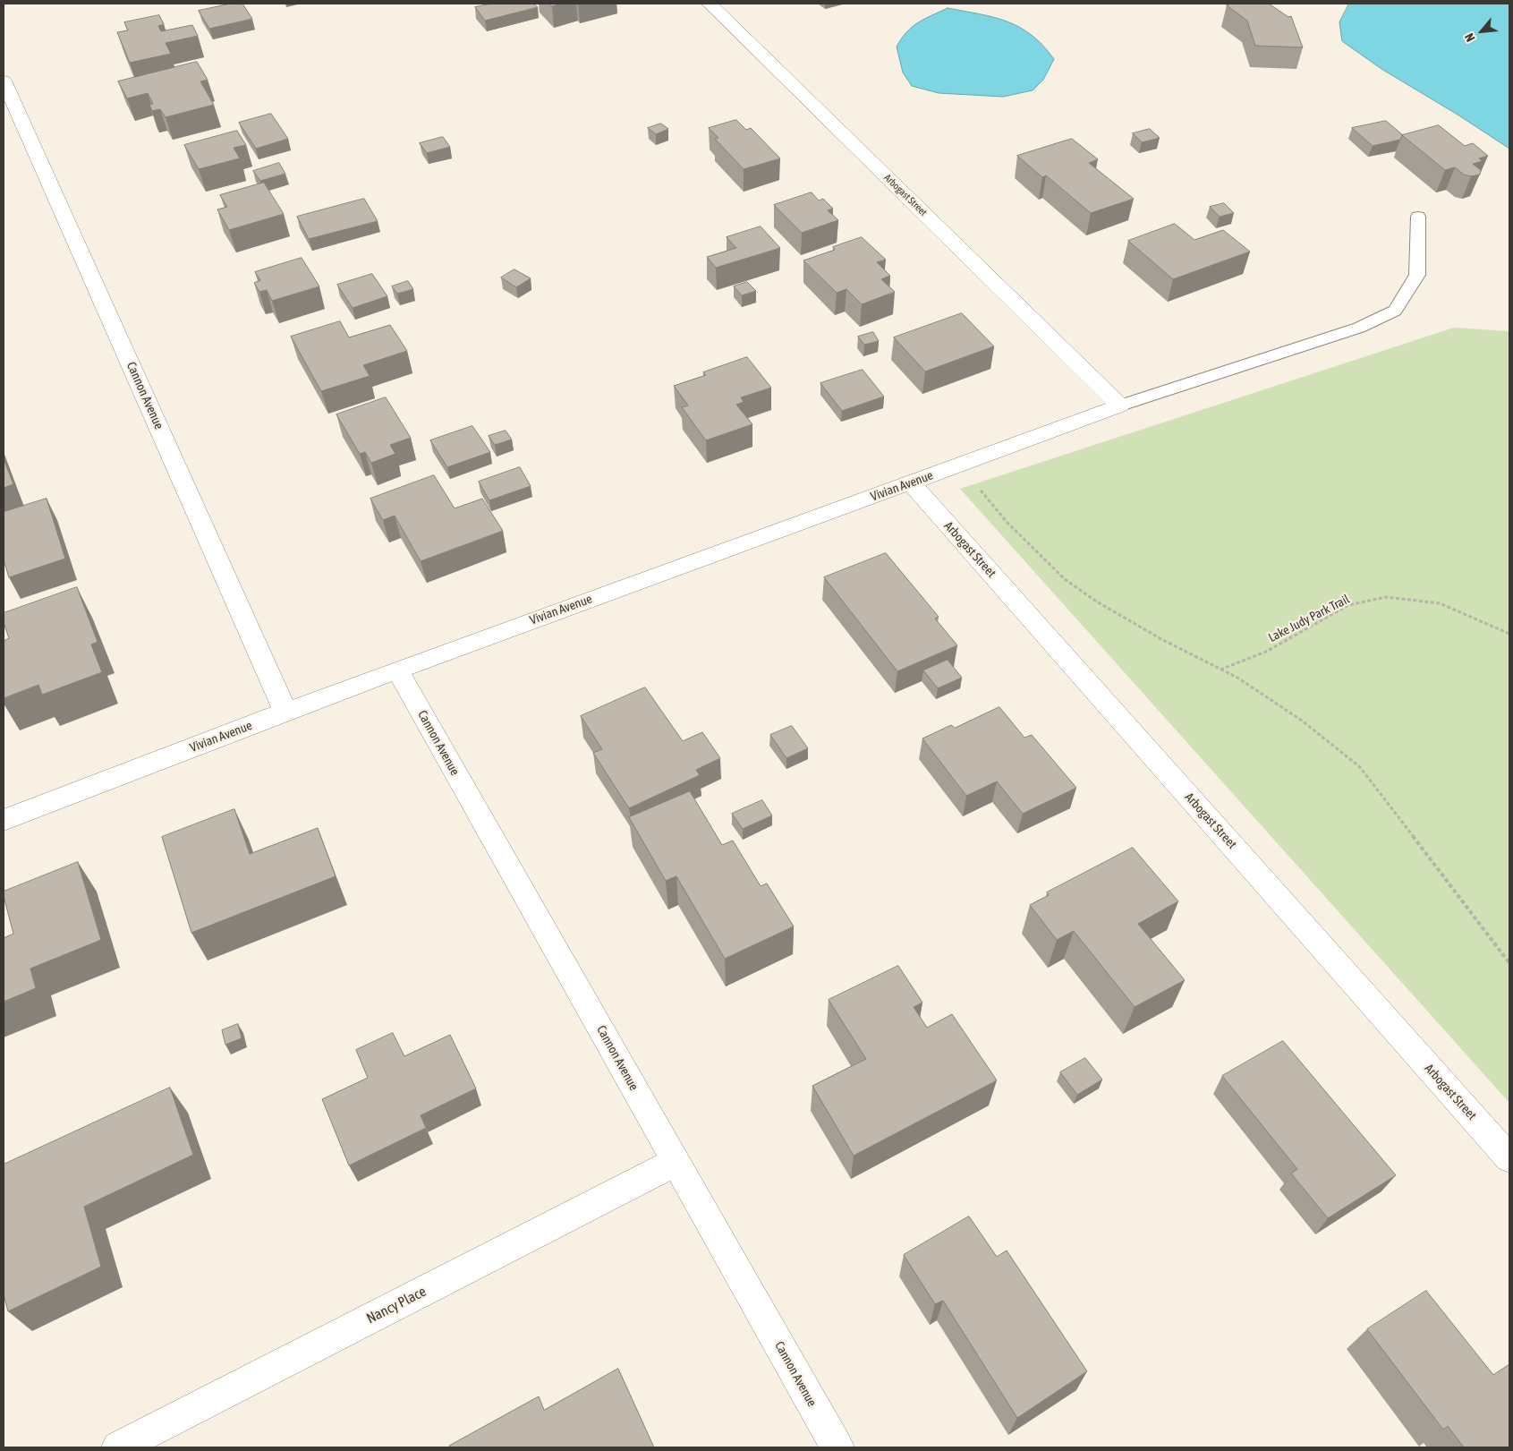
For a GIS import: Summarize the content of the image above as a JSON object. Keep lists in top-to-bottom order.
{
  "streets": {
    "street": [
      "Arbogast Street",
      "Cannon Avenue",
      "Vivian Avenue",
      "Nancy Place"
    ],
    "path": ["Lake Judy Park Trail"]
  },
  "crossings": [
    ["Arbogast Street", "Vivian Avenue"],
    ["Cannon Avenue", "Vivian Avenue"],
    ["Cannon Avenue", "Nancy Place"]
  ],
  "north": "bottom left"
}
